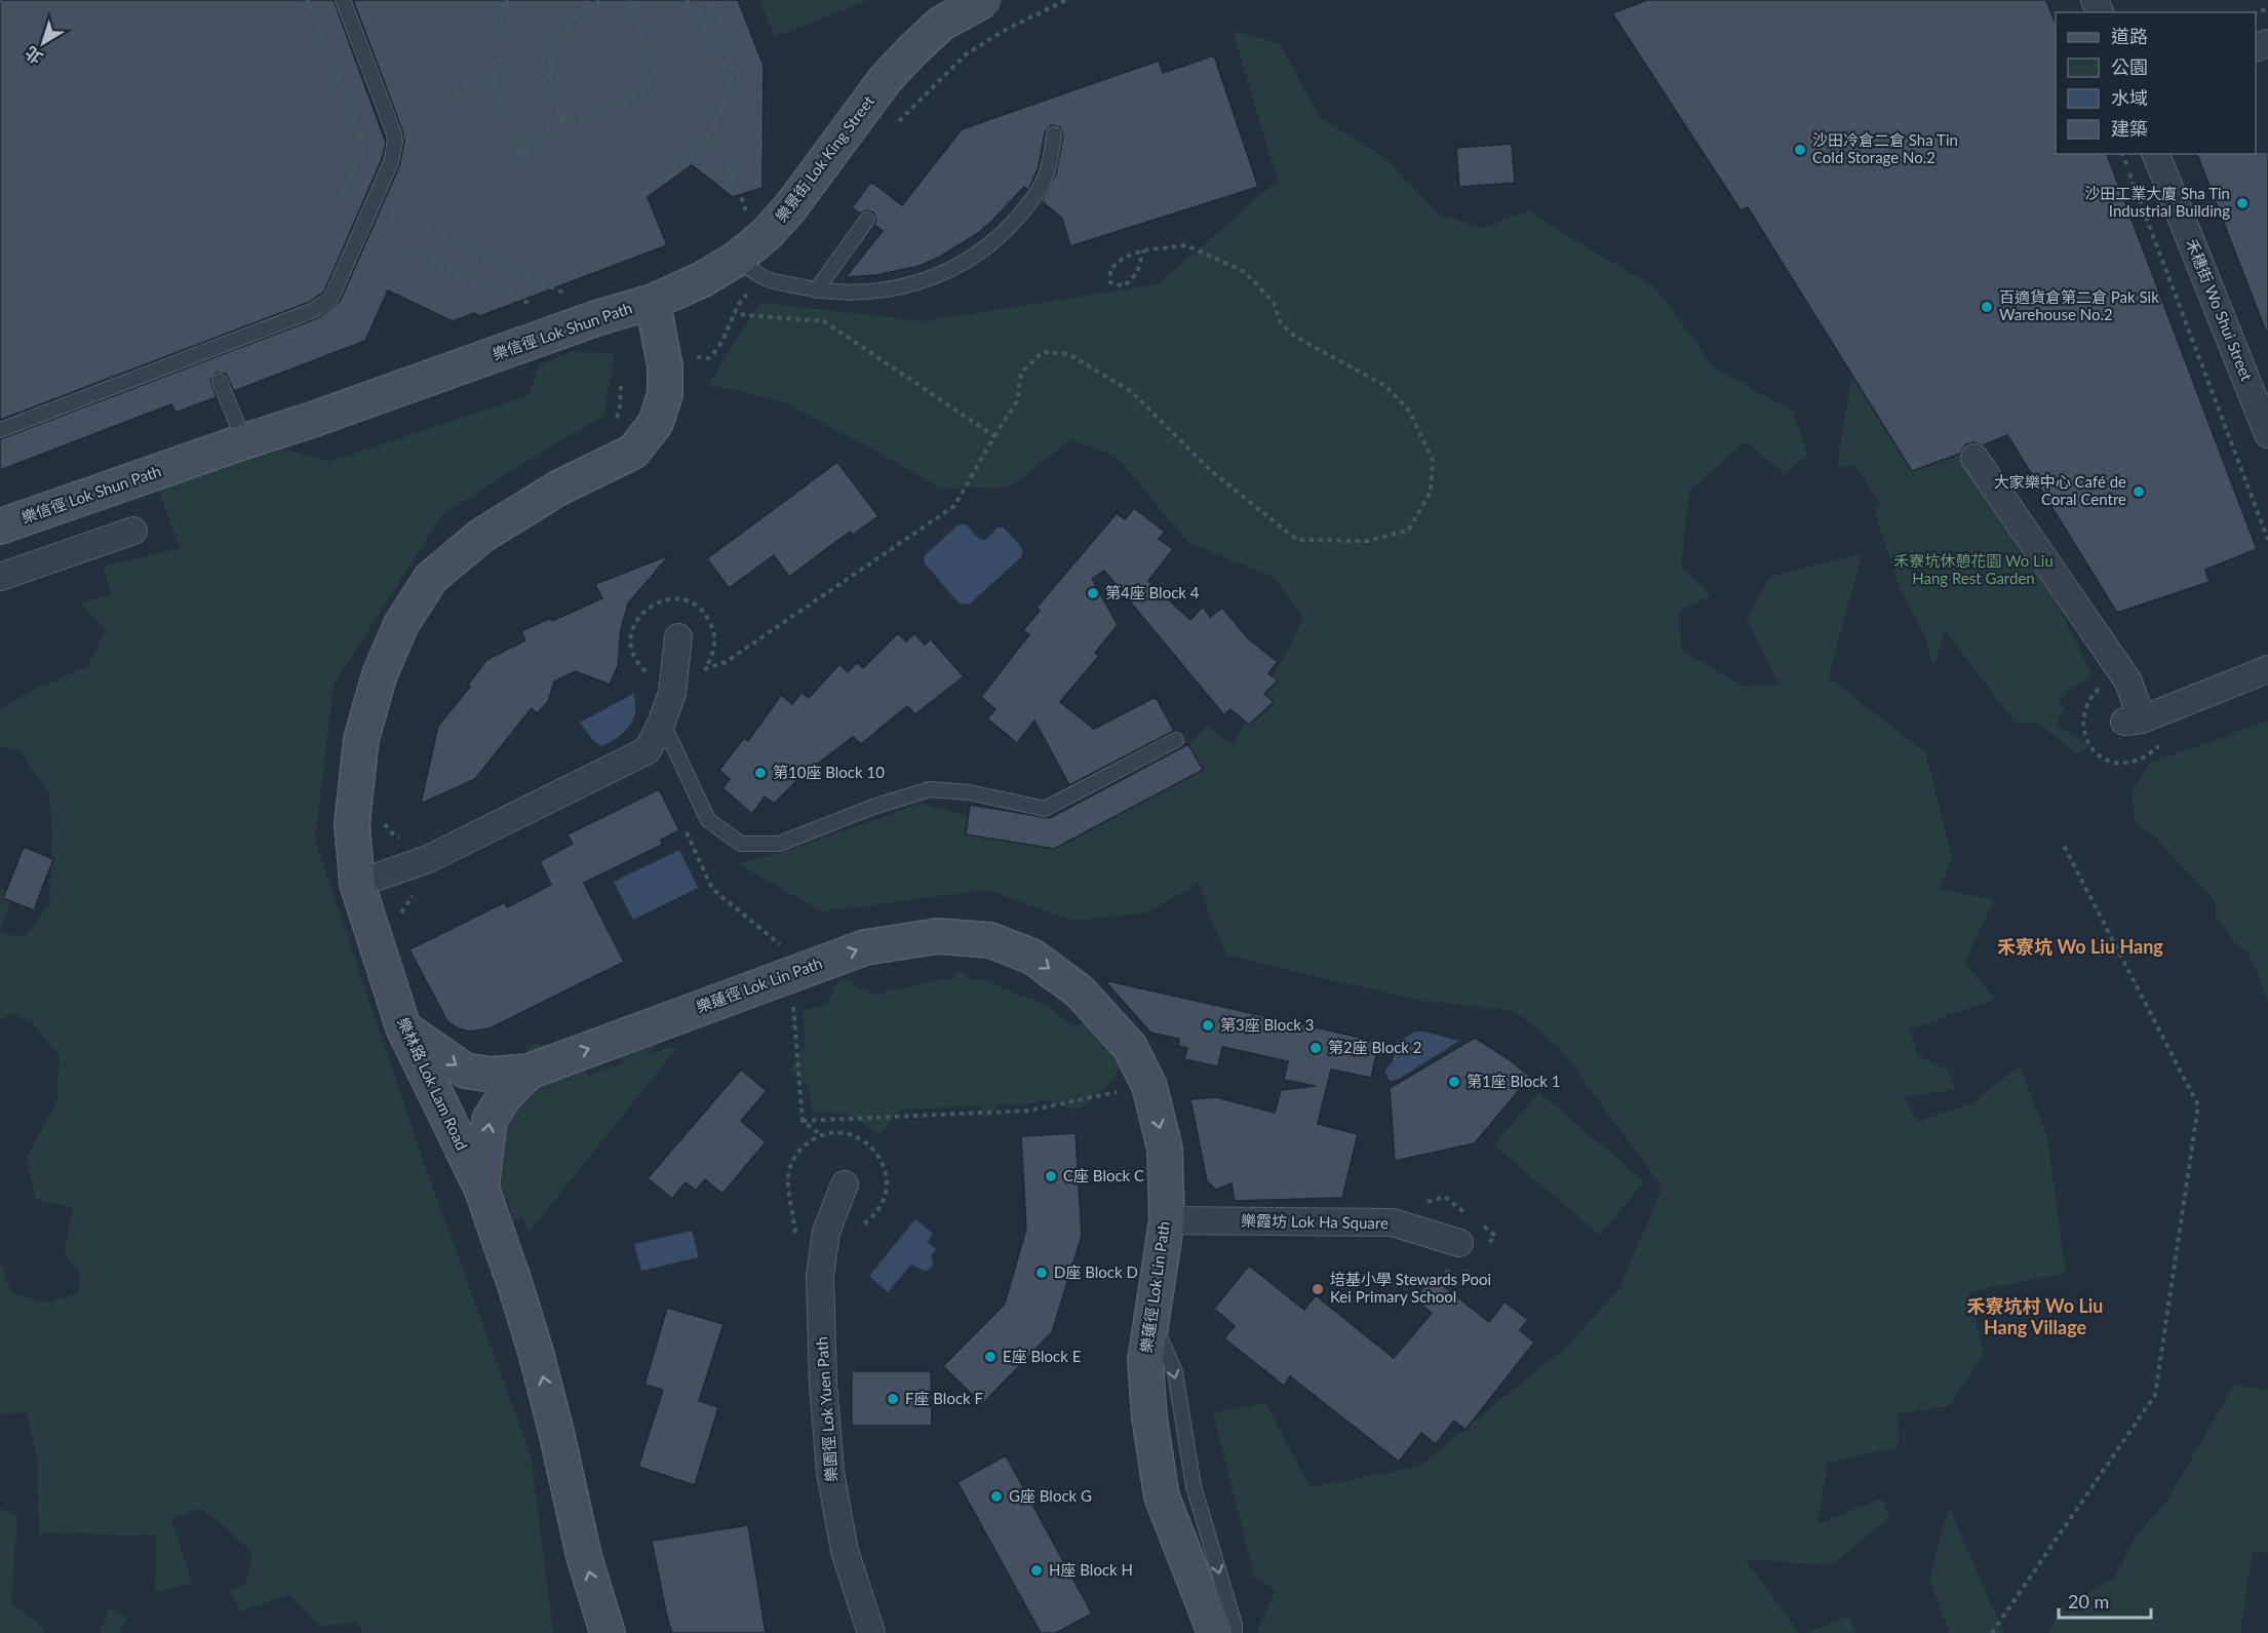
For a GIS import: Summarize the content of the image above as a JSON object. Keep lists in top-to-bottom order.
{
  "streets": {
    "street": [
      "樂景街 Lok King Street",
      "禾穗街 Wo Shui Street",
      "樂信徑 Lok Shun Path",
      "樂蓮徑 Lok Lin Path",
      "樂林路 Lok Lam Road",
      "樂霞坊 Lok Ha Square",
      "樂園徑 Lok Yuen Path"
    ]
  },
  "crossings": [
    ["樂景街 Lok King Street", "樂信徑 Lok Shun Path"],
    ["樂信徑 Lok Shun Path", "樂林路 Lok Lam Road"],
    ["樂蓮徑 Lok Lin Path", "樂林路 Lok Lam Road"],
    ["樂蓮徑 Lok Lin Path", "樂霞坊 Lok Ha Square"]
  ],
  "one_way": ["樂林路 Lok Lam Road"],
  "districts": ["禾寮坑 Wo Liu Hang", "禾寮坑村 Wo Liu Hang Village"],
  "parks": ["禾寮坑休憩花園 Wo Liu Hang Rest Garden"],
  "places": [
    "沙田冷倉二倉 Sha Tin Cold Storage No.2",
    "沙田工業大廈 Sha Tin Industrial Building",
    "百適貨倉第二倉 Pak Sik Warehouse No.2",
    "大家樂中心 Café de Coral Centre",
    "第4座 Block 4",
    "第10座 Block 10",
    "第3座 Block 3",
    "第2座 Block 2",
    "第1座 Block 1",
    "C座 Block C",
    "D座 Block D",
    "培基小學 Stewards Pooi Kei Primary School",
    "E座 Block E",
    "F座 Block F",
    "G座 Block G",
    "H座 Block H"
  ],
  "legend": [
    "道路",
    "公園",
    "水域",
    "建築"
  ],
  "scale_bar": "20 m",
  "north": "bottom left"
}
